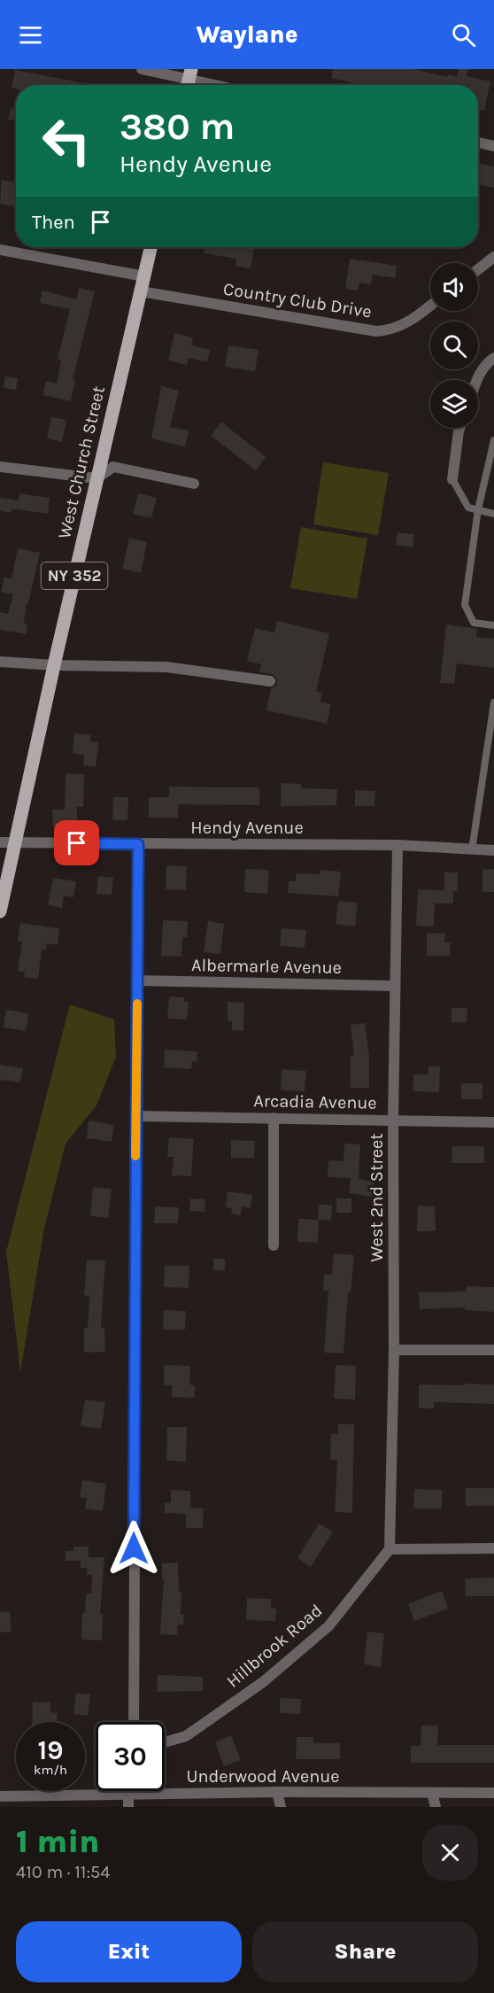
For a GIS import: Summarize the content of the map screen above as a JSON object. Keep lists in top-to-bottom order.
{
  "streets": {
    "main road": ["West Church Street", "NY 352"],
    "street": [
      "Country Club Drive",
      "Hendy Avenue",
      "Albermarle Avenue",
      "Arcadia Avenue",
      "West 2nd Street",
      "Hillbrook Road",
      "Underwood Avenue"
    ]
  },
  "crossings": [
    ["Country Club Drive", "West Church Street"],
    ["West Church Street", "Hendy Avenue"],
    ["Hendy Avenue", "West 2nd Street"],
    ["Albermarle Avenue", "West 2nd Street"],
    ["Arcadia Avenue", "West 2nd Street"],
    ["West 2nd Street", "Hillbrook Road"]
  ],
  "page": {
    "header": "Waylane",
    "turn": ["380 m", "Hendy Avenue"],
    "then": "Then",
    "speed": "19 km/h",
    "limit": "30",
    "heading": ["1 min", "410 m · 11:54"],
    "buttons": ["Exit", "Share"]
  }
}
